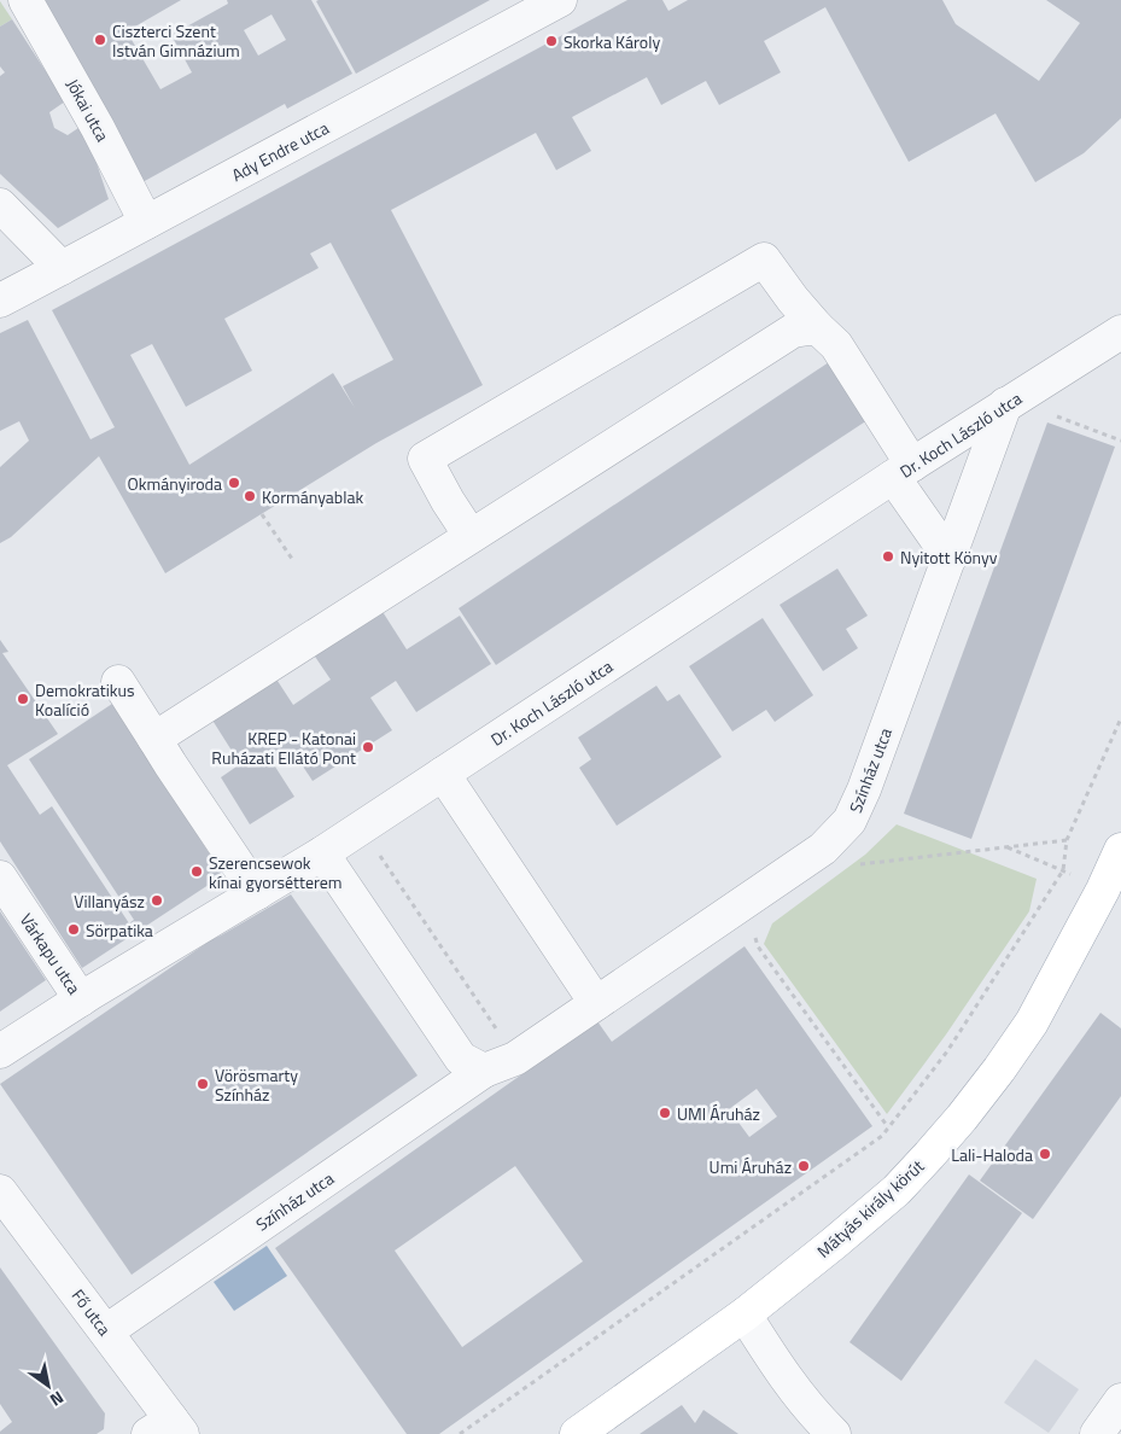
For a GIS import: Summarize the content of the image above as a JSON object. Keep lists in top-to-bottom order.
{
  "streets": {
    "main road": ["Mátyás király körút"],
    "street": [
      "Jókai utca",
      "Ady Endre utca",
      "Dr. Koch László utca",
      "Színház utca",
      "Várkapu utca",
      "Fő utca"
    ]
  },
  "crossings": [
    ["Jókai utca", "Ady Endre utca"],
    ["Dr. Koch László utca", "Színház utca"],
    ["Dr. Koch László utca", "Várkapu utca"],
    ["Színház utca", "Fő utca"]
  ],
  "places": [
    "Ciszterci Szent István Gimnázium",
    "Skorka Károly",
    "Okmányiroda",
    "Kormányablak",
    "Nyitott Könyv",
    "Demokratikus Koalíció",
    "KREP - Katonai Ruházati Ellátó Pont",
    "Szerencsewok kínai gyorsétterem",
    "Villanyász",
    "Sörpatika",
    "Vörösmarty Színház",
    "UMI Áruház",
    "Lali-Haloda",
    "Umi Áruház"
  ],
  "north": "bottom right"
}
